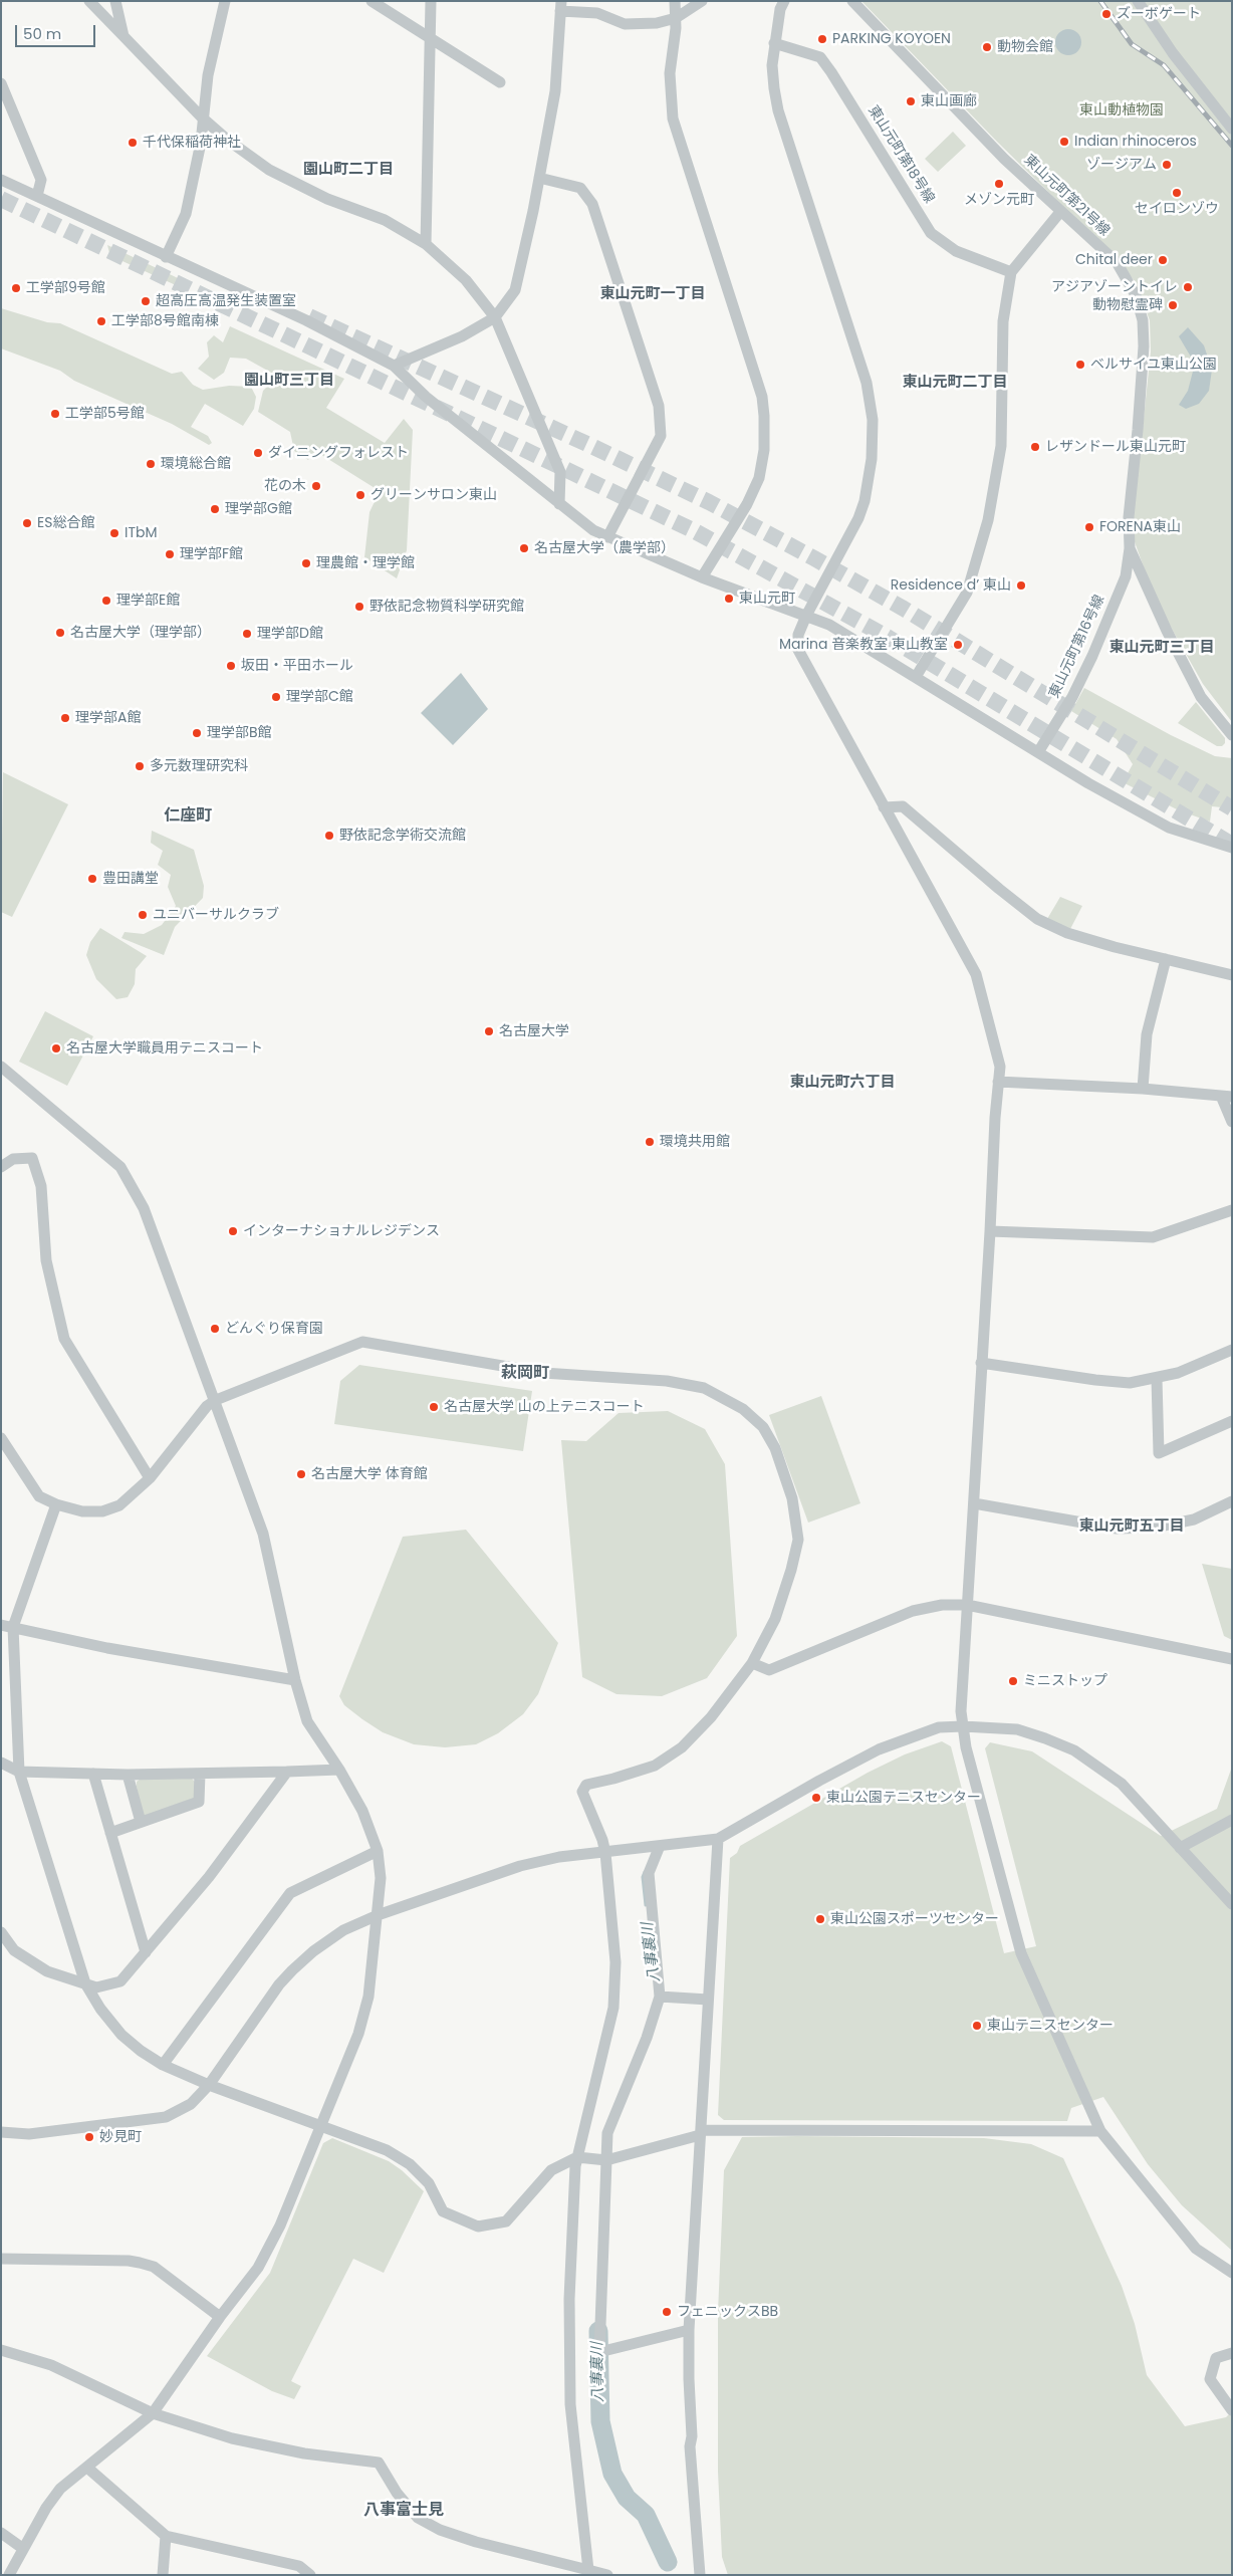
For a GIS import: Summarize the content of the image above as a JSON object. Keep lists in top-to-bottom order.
{
  "streets": {
    "street": ["東山元町第18号線", "東山元町第21号線", "東山元町第16号線"]
  },
  "crossings": [
    ["東山元町第21号線", "東山元町第16号線"]
  ],
  "districts": [
    "園山町二丁目",
    "東山元町一丁目",
    "園山町三丁目",
    "東山元町二丁目",
    "東山元町三丁目",
    "仁座町",
    "東山元町六丁目",
    "萩岡町",
    "東山元町五丁目",
    "八事富士見"
  ],
  "water": ["八事裏川"],
  "parks": ["東山動植物園"],
  "places": [
    "ズーボゲート",
    "PARKING KOYOEN",
    "動物会館",
    "東山画廊",
    "Indian rhinoceros",
    "千代保稲荷神社",
    "ゾージアム",
    "メゾン元町",
    "セイロンゾウ",
    "Chital deer",
    "アジアゾーントイレ",
    "工学部9号館",
    "超高圧高温発生装置室",
    "動物慰霊碑",
    "工学部8号館南棟",
    "ベルサイユ東山公園",
    "工学部5号館",
    "レザンドール東山元町",
    "ダイニングフォレスト",
    "環境総合館",
    "花の木",
    "グリーンサロン東山",
    "理学部G館",
    "ES総合館",
    "FORENA東山",
    "ITbM",
    "名古屋大学（農学部）",
    "理学部F館",
    "理農館・理学館",
    "Residence d’ 東山",
    "東山元町",
    "理学部E館",
    "野依記念物質科学研究館",
    "名古屋大学（理学部）",
    "理学部D館",
    "Marina 音楽教室 東山教室",
    "坂田・平田ホール",
    "理学部C館",
    "理学部A館",
    "理学部B館",
    "多元数理研究科",
    "野依記念学術交流館",
    "豊田講堂",
    "ユニバーサルクラブ",
    "名古屋大学",
    "名古屋大学職員用テニスコート",
    "環境共用館",
    "インターナショナルレジデンス",
    "どんぐり保育園",
    "名古屋大学 山の上テニスコート",
    "名古屋大学 体育館",
    "ミニストップ",
    "東山公園テニスセンター",
    "東山公園スポーツセンター",
    "東山テニスセンター",
    "妙見町",
    "フェニックスBB"
  ],
  "scale_bar": "50 m"
}
